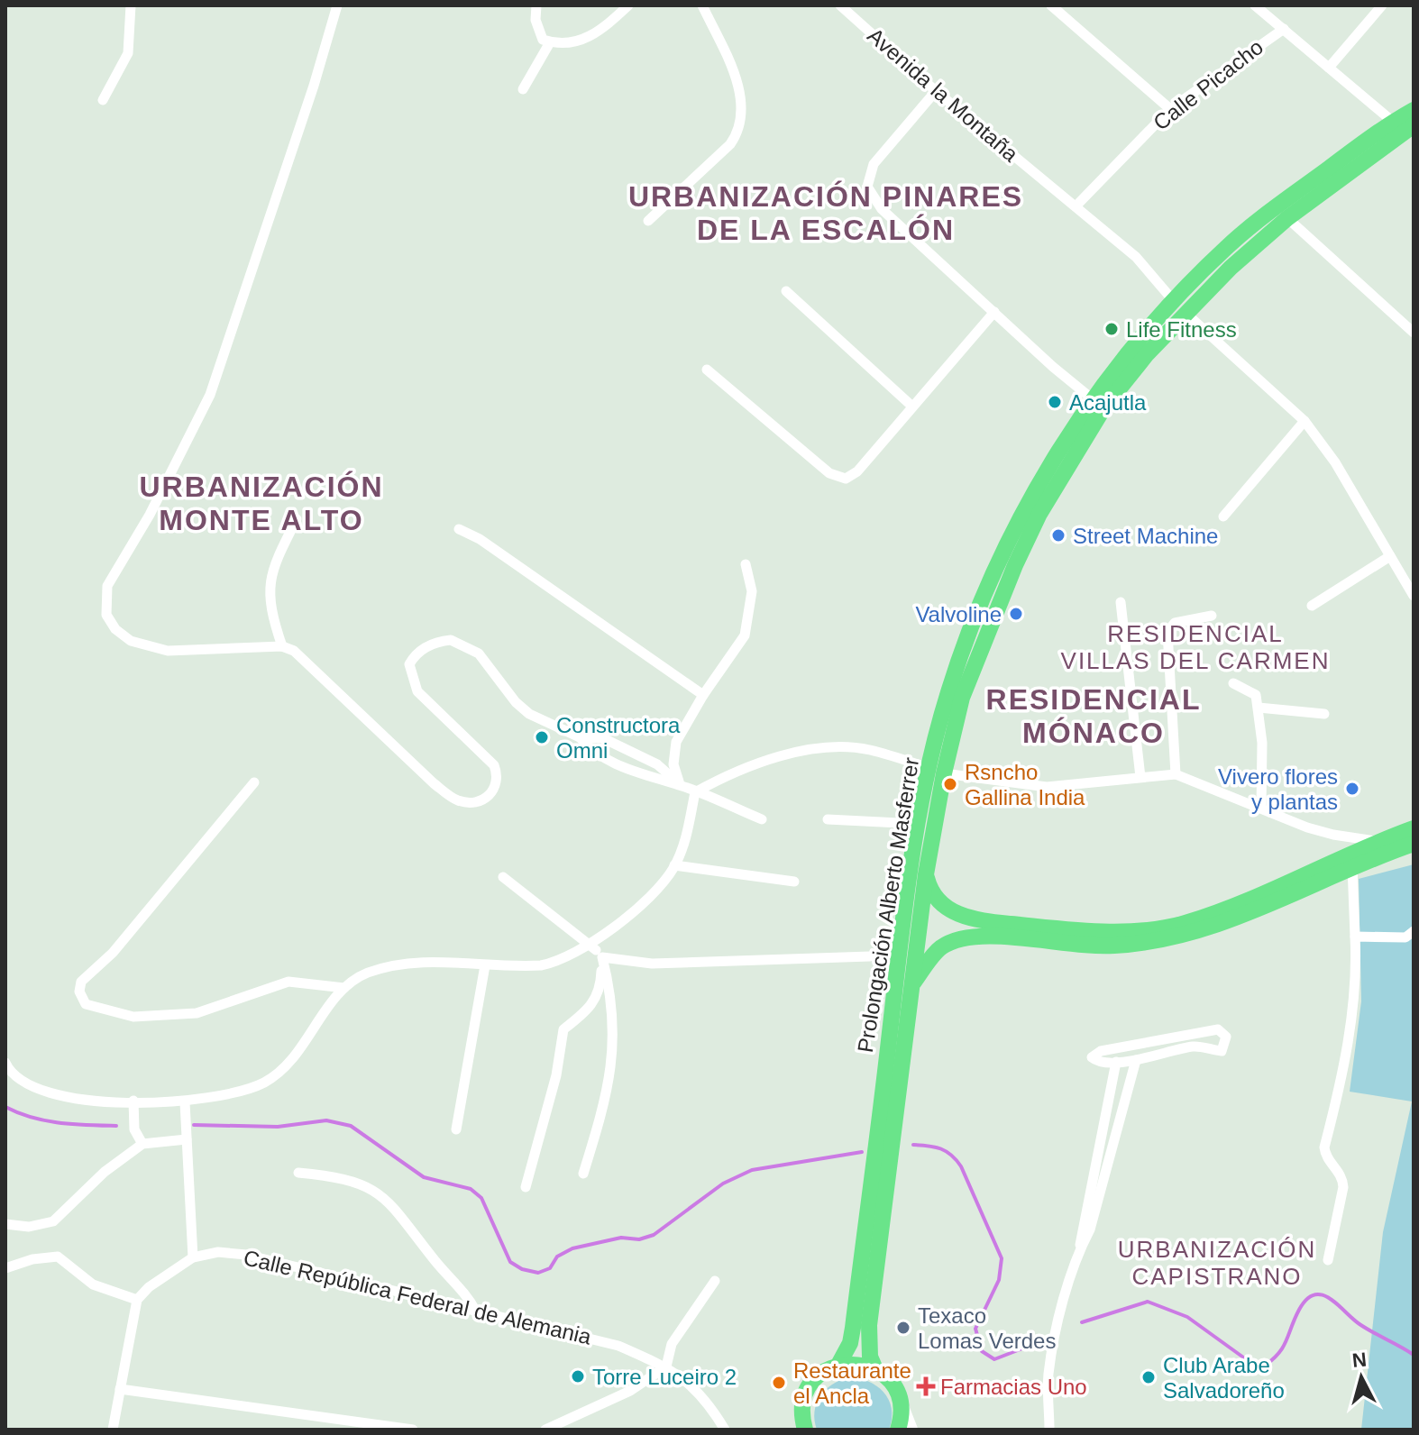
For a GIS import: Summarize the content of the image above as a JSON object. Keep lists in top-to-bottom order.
{
  "streets": {
    "main road": ["Prolongación Alberto Masferrer"],
    "street": ["Calle Picacho", "Avenida la Montaña", "Calle República Federal de Alemania"]
  },
  "crossings": [
    ["Calle Picacho", "Avenida la Montaña"],
    ["Avenida la Montaña", "Prolongación Alberto Masferrer"]
  ],
  "districts": [
    "URBANIZACIÓN PINARES DE LA ESCALÓN",
    "URBANIZACIÓN MONTE ALTO",
    "RESIDENCIAL VILLAS DEL CARMEN",
    "RESIDENCIAL MÓNACO",
    "URBANIZACIÓN CAPISTRANO"
  ],
  "places": {
    "other": [
      "Life Fitness",
      "Acajutla",
      "Street Machine",
      "Valvoline",
      "Constructora Omni",
      "Rsncho Gallina India",
      "Vivero flores y plantas",
      "Texaco Lomas Verdes",
      "Torre Luceiro 2",
      "Club Arabe Salvadoreño",
      "Restaurante el Ancla"
    ],
    "health": ["Farmacias Uno"]
  },
  "north": "top"
}
